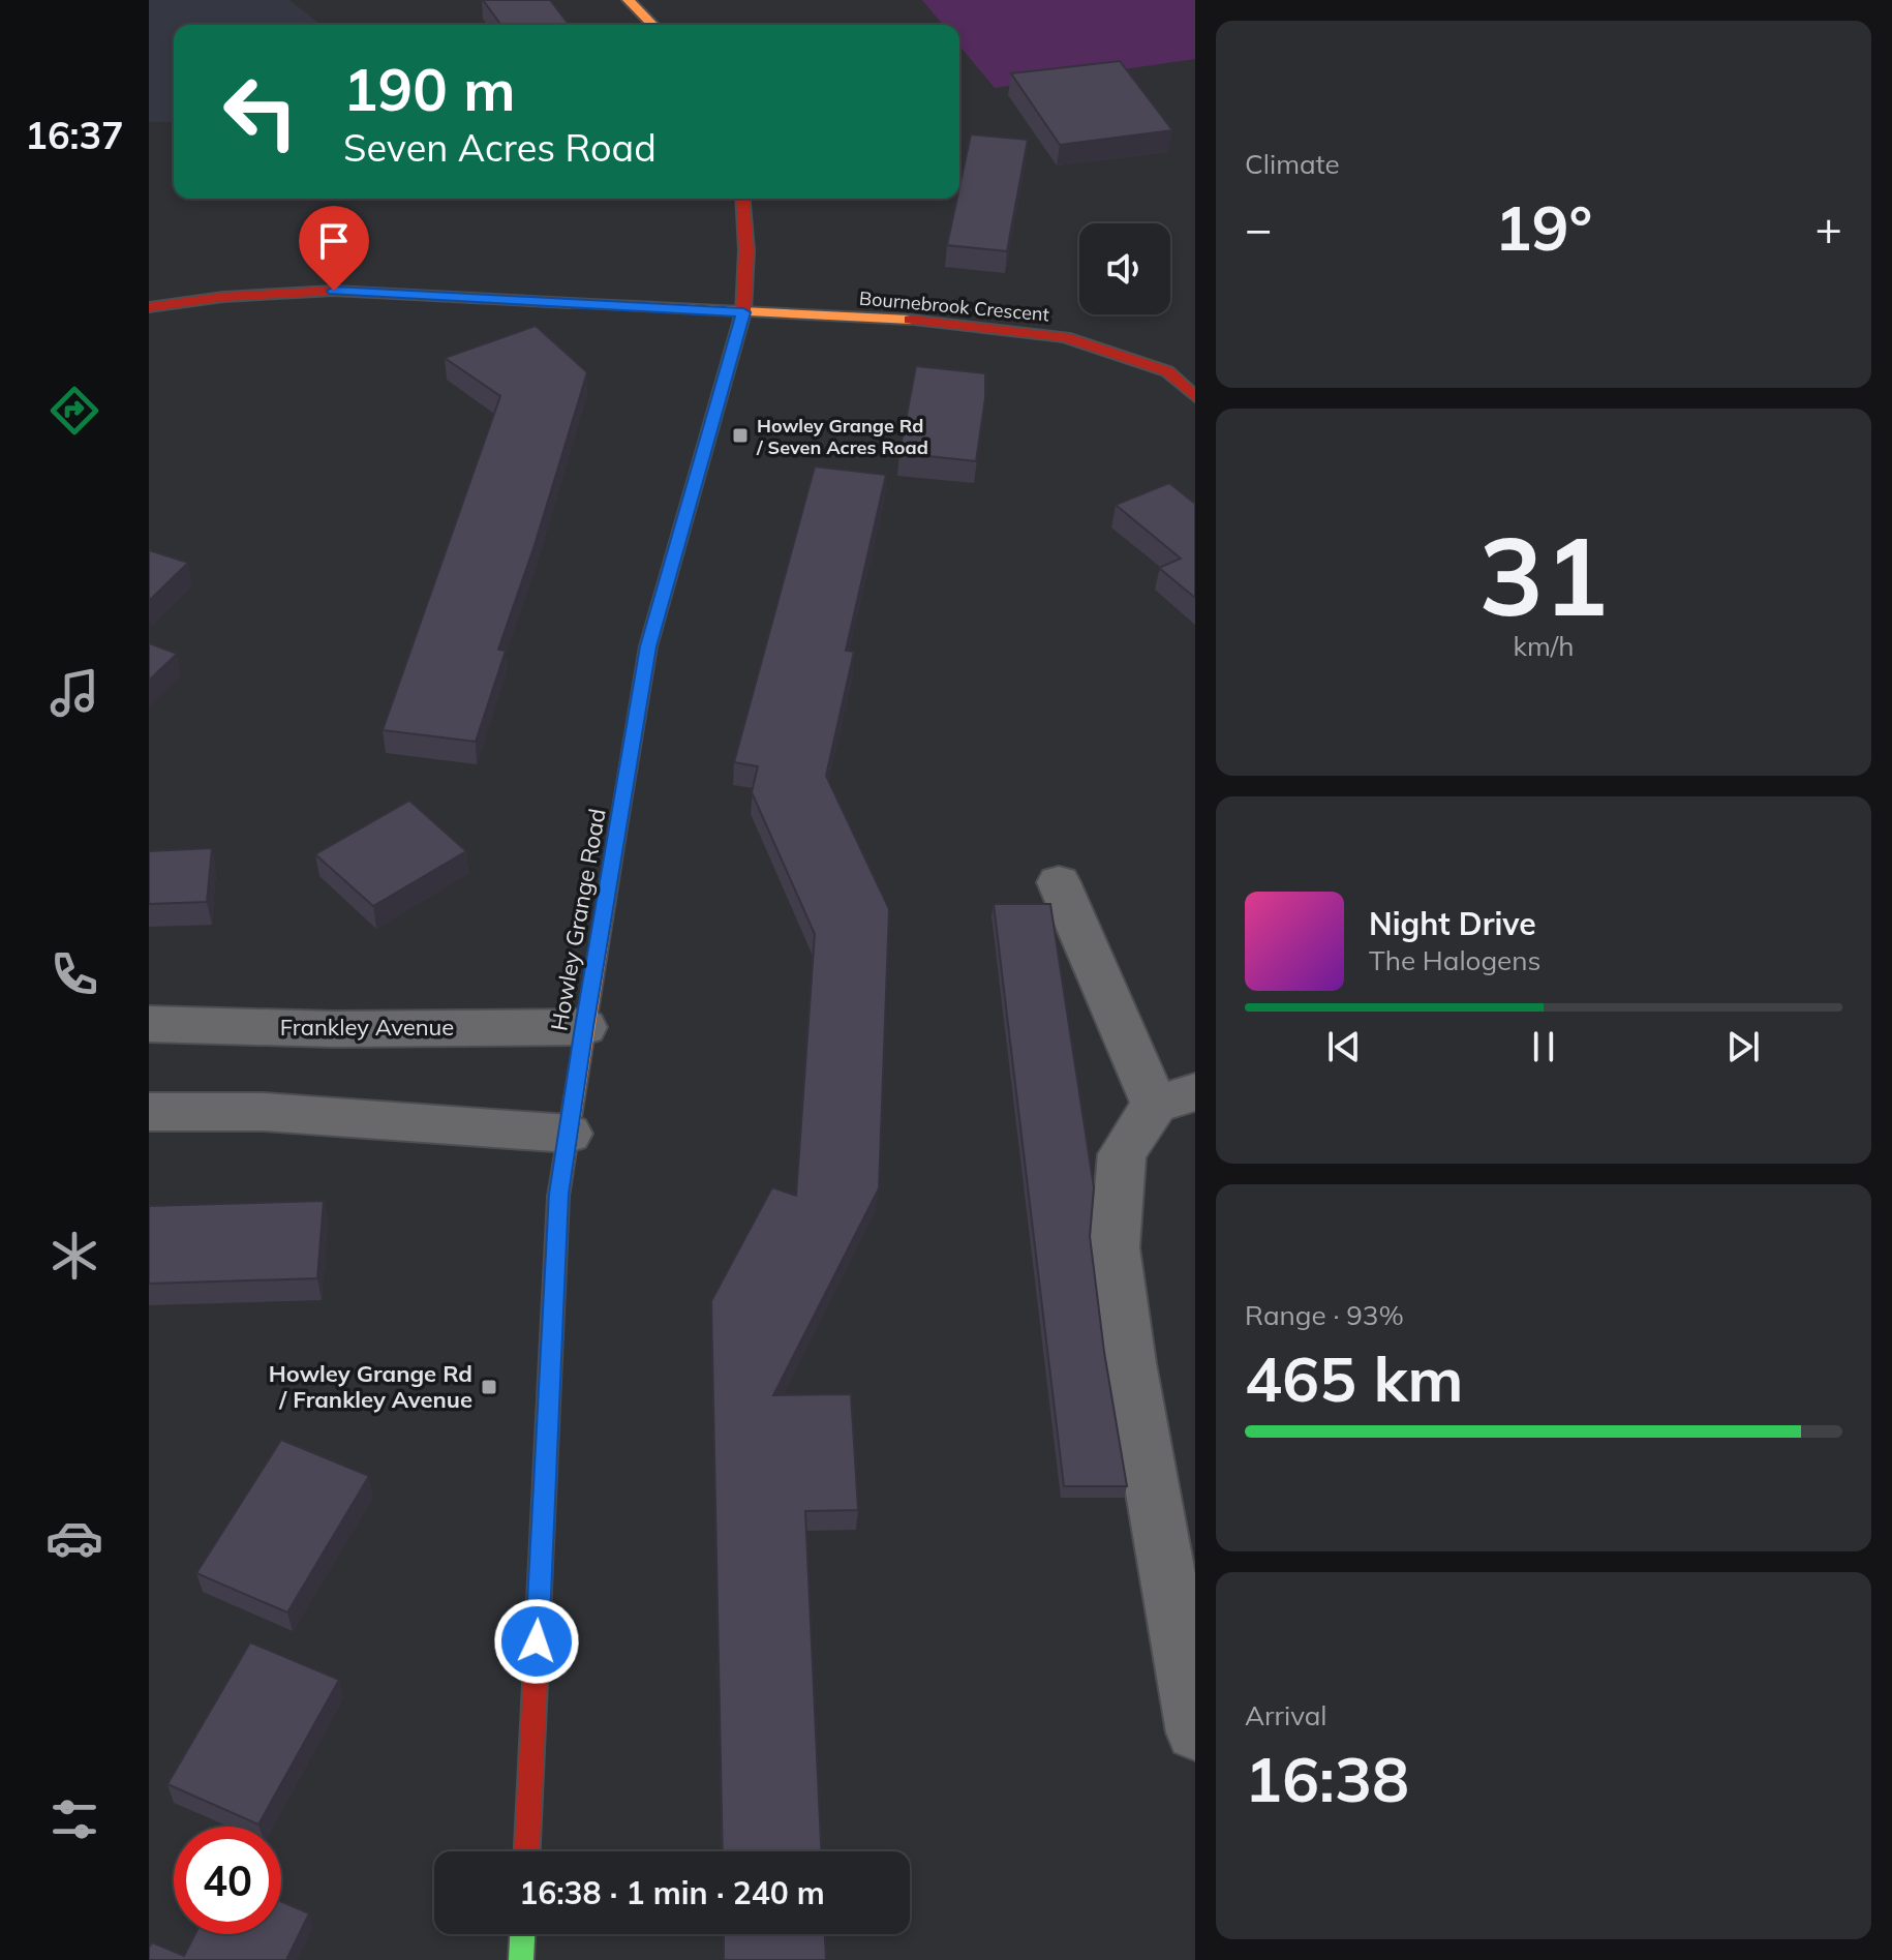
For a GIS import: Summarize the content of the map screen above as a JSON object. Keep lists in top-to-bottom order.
{
  "streets": {
    "street": ["Bournebrook Crescent", "Howley Grange Road", "Frankley Avenue"]
  },
  "crossings": [
    ["Bournebrook Crescent", "Howley Grange Road"],
    ["Howley Grange Road", "Frankley Avenue"]
  ],
  "places": {
    "transit": ["Howley Grange Rd / Seven Acres Road", "Howley Grange Rd / Frankley Avenue"]
  },
  "page": {
    "tabs": "16:37",
    "tile": [
      "Climate",
      ["31", "km/h"],
      ["Range · 93%", "465 km"],
      ["Arrival", "16:38"]
    ],
    "turn": ["190 m", "Seven Acres Road"],
    "heat": ["−", "19°", "+"],
    "song": ["Night Drive", "The Halogens"],
    "limit": "40",
    "trip": "16:38 · 1 min · 240 m"
  }
}
